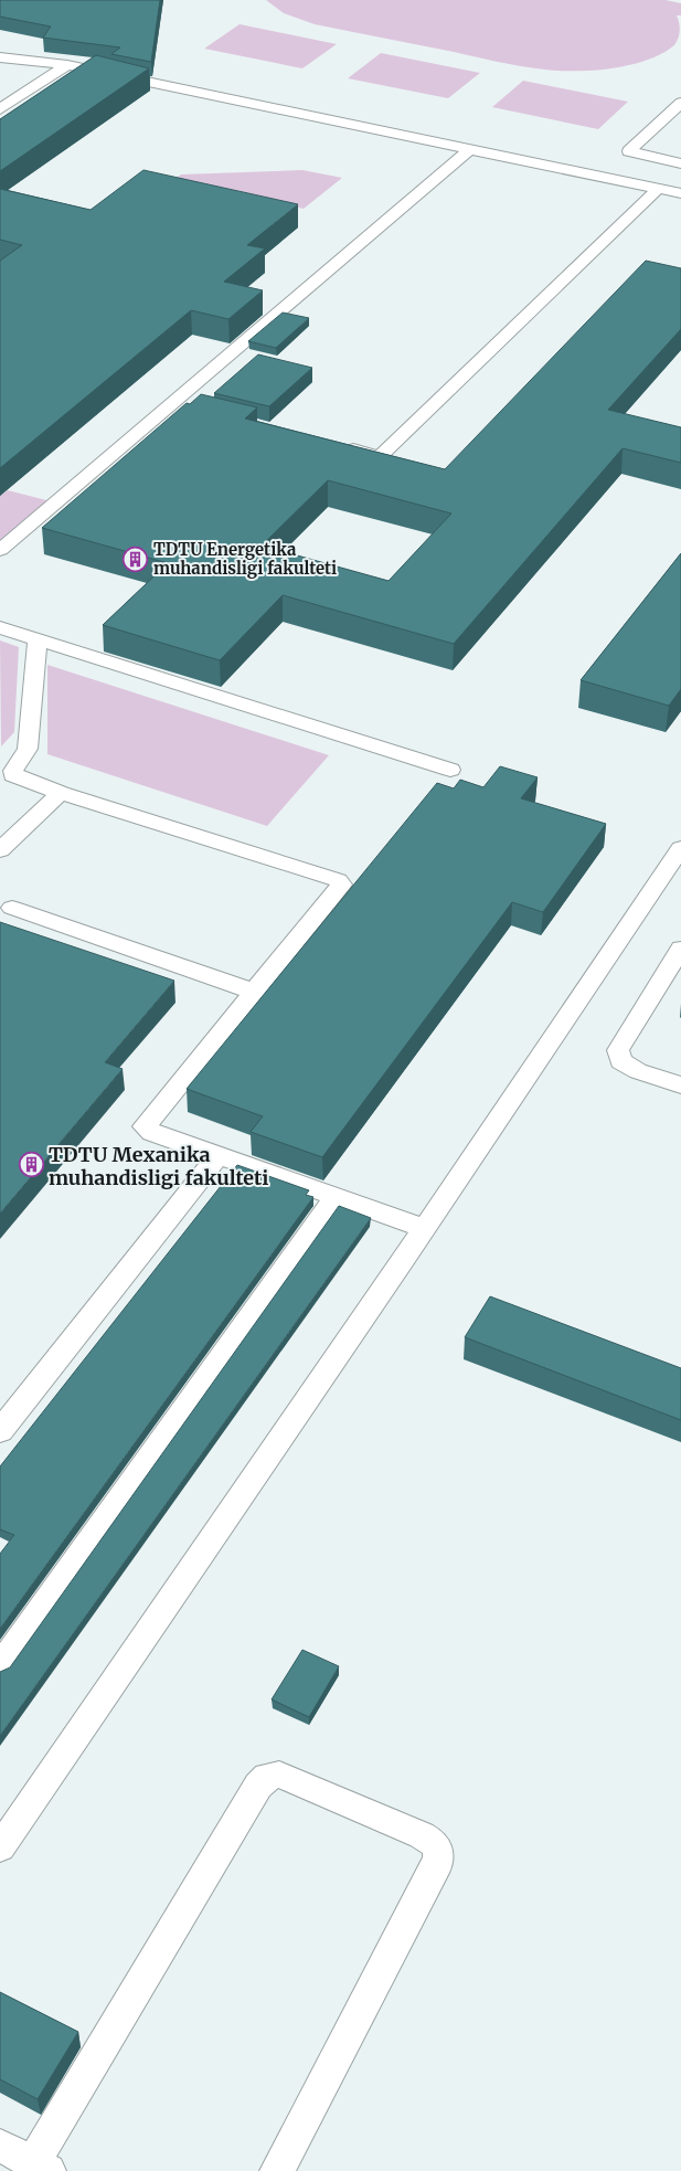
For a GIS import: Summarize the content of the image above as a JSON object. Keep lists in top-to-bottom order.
{
  "places": {
    "building": ["TDTU Energetika muhandisligi fakulteti", "TDTU Mexanika muhandisligi fakulteti"]
  }
}
